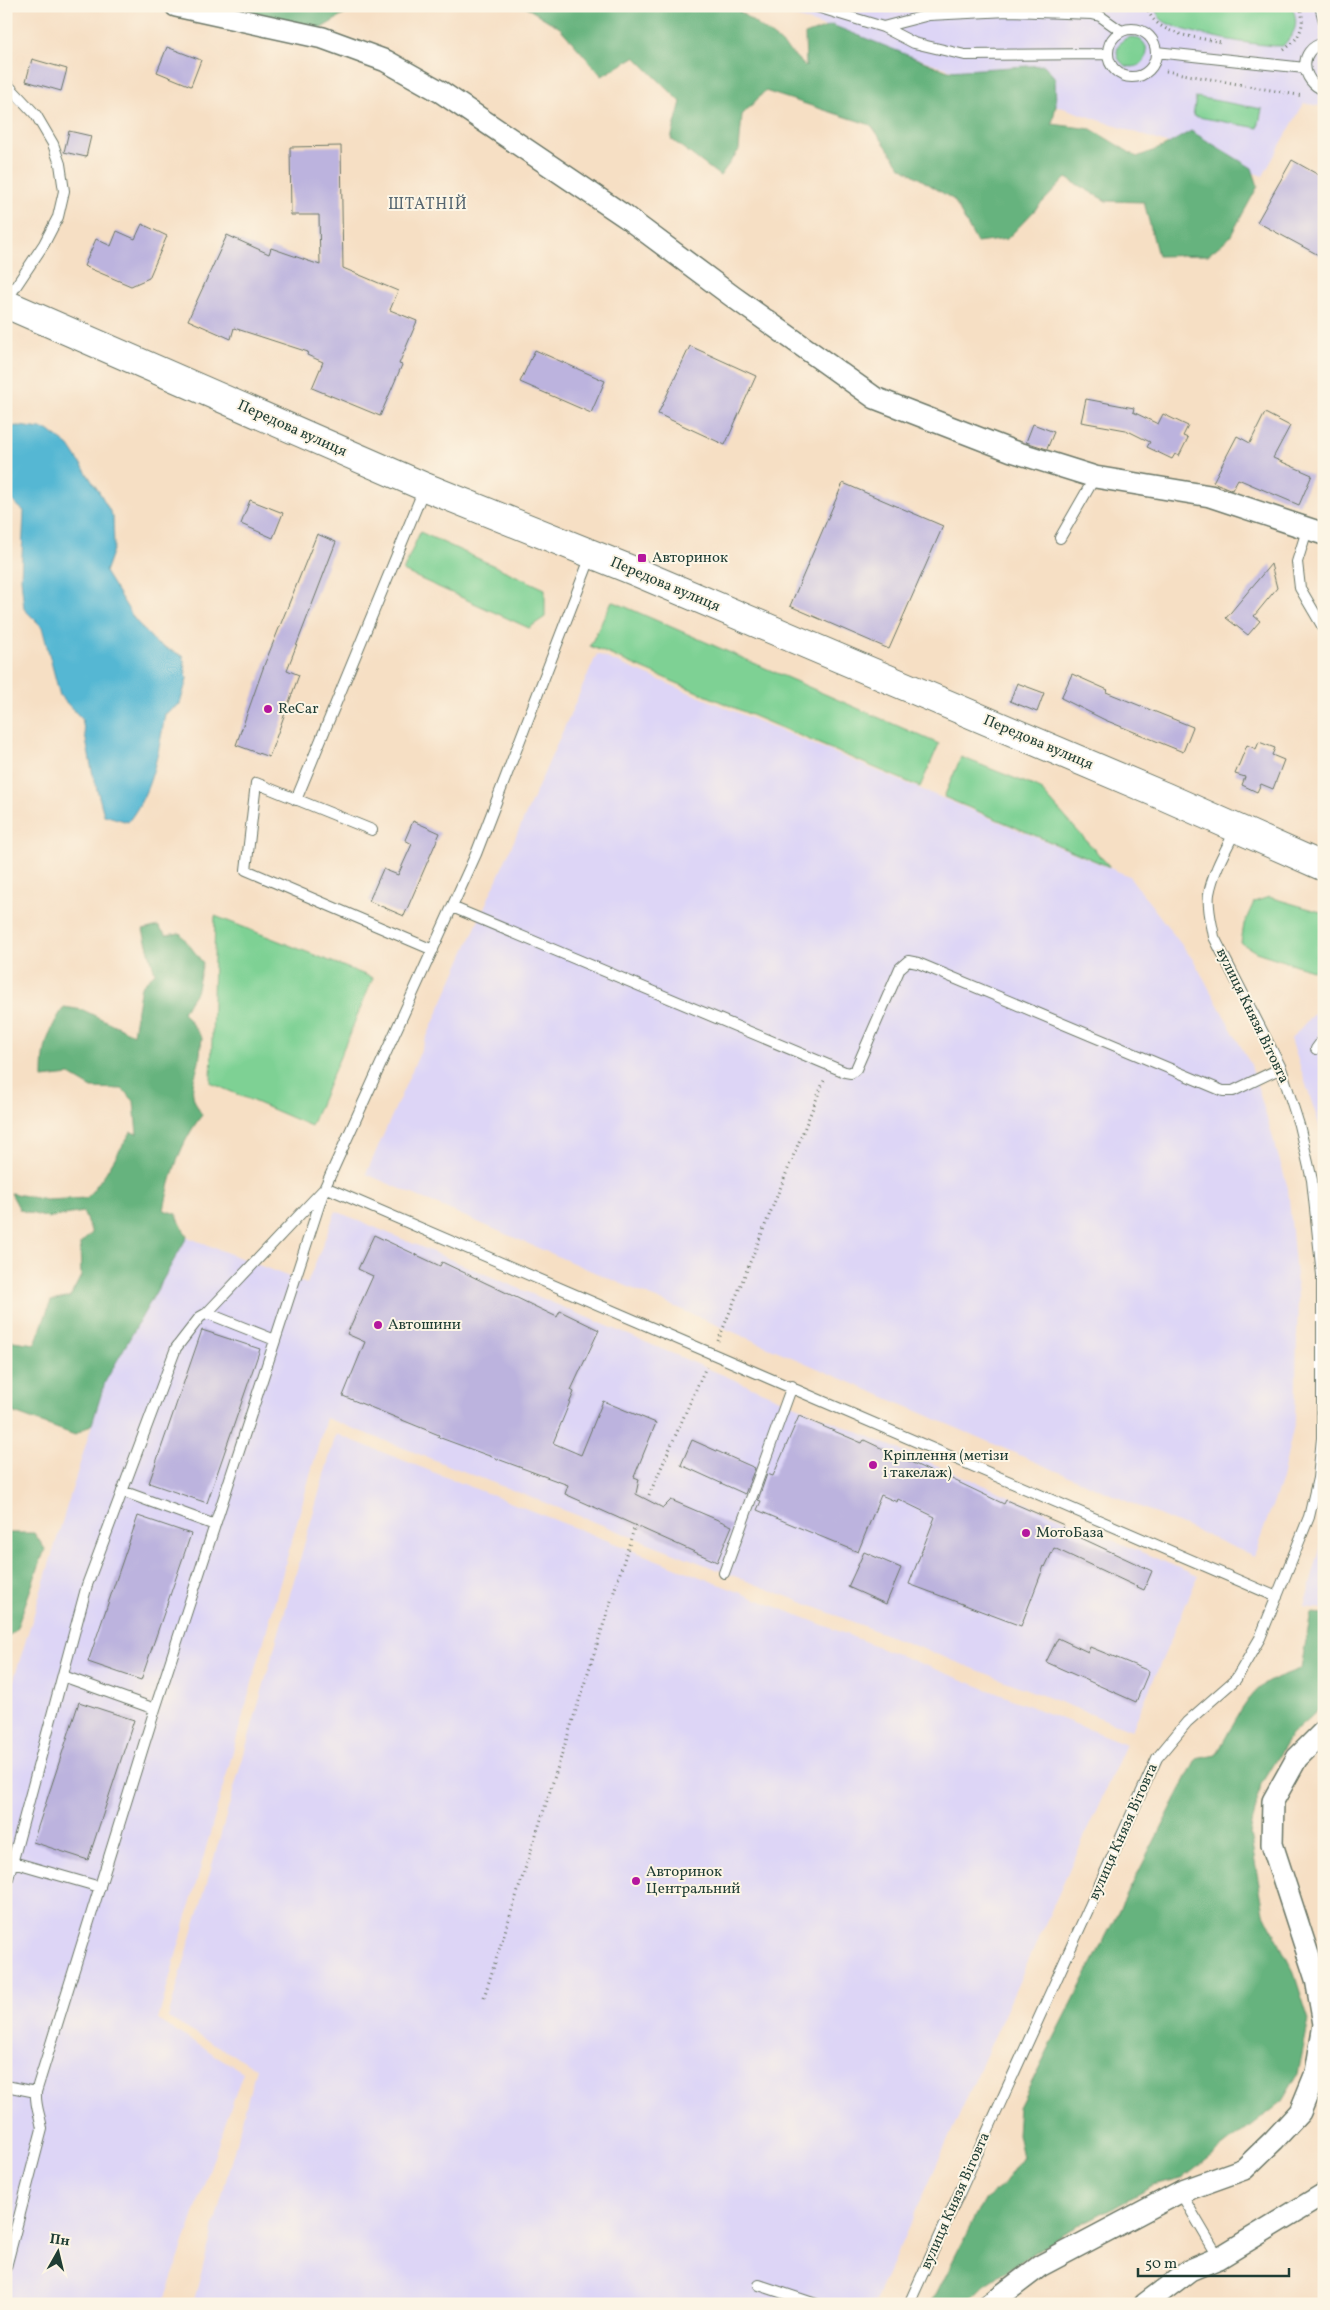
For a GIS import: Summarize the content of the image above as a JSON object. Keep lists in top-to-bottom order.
{
  "streets": {
    "street": ["Передова вулиця"],
    "lane": ["вулиця Князя Вітовта"]
  },
  "crossings": [
    ["Передова вулиця", "вулиця Князя Вітовта"]
  ],
  "districts": ["ШТАТНІЙ"],
  "places": {
    "transit": ["Авторинок"],
    "other": [
      "ReCar",
      "Автошини",
      "Кріплення (метізи і такелаж)",
      "МотоБаза",
      "Авторинок Центральний"
    ]
  },
  "scale_bar": "50 m",
  "north": "top"
}
